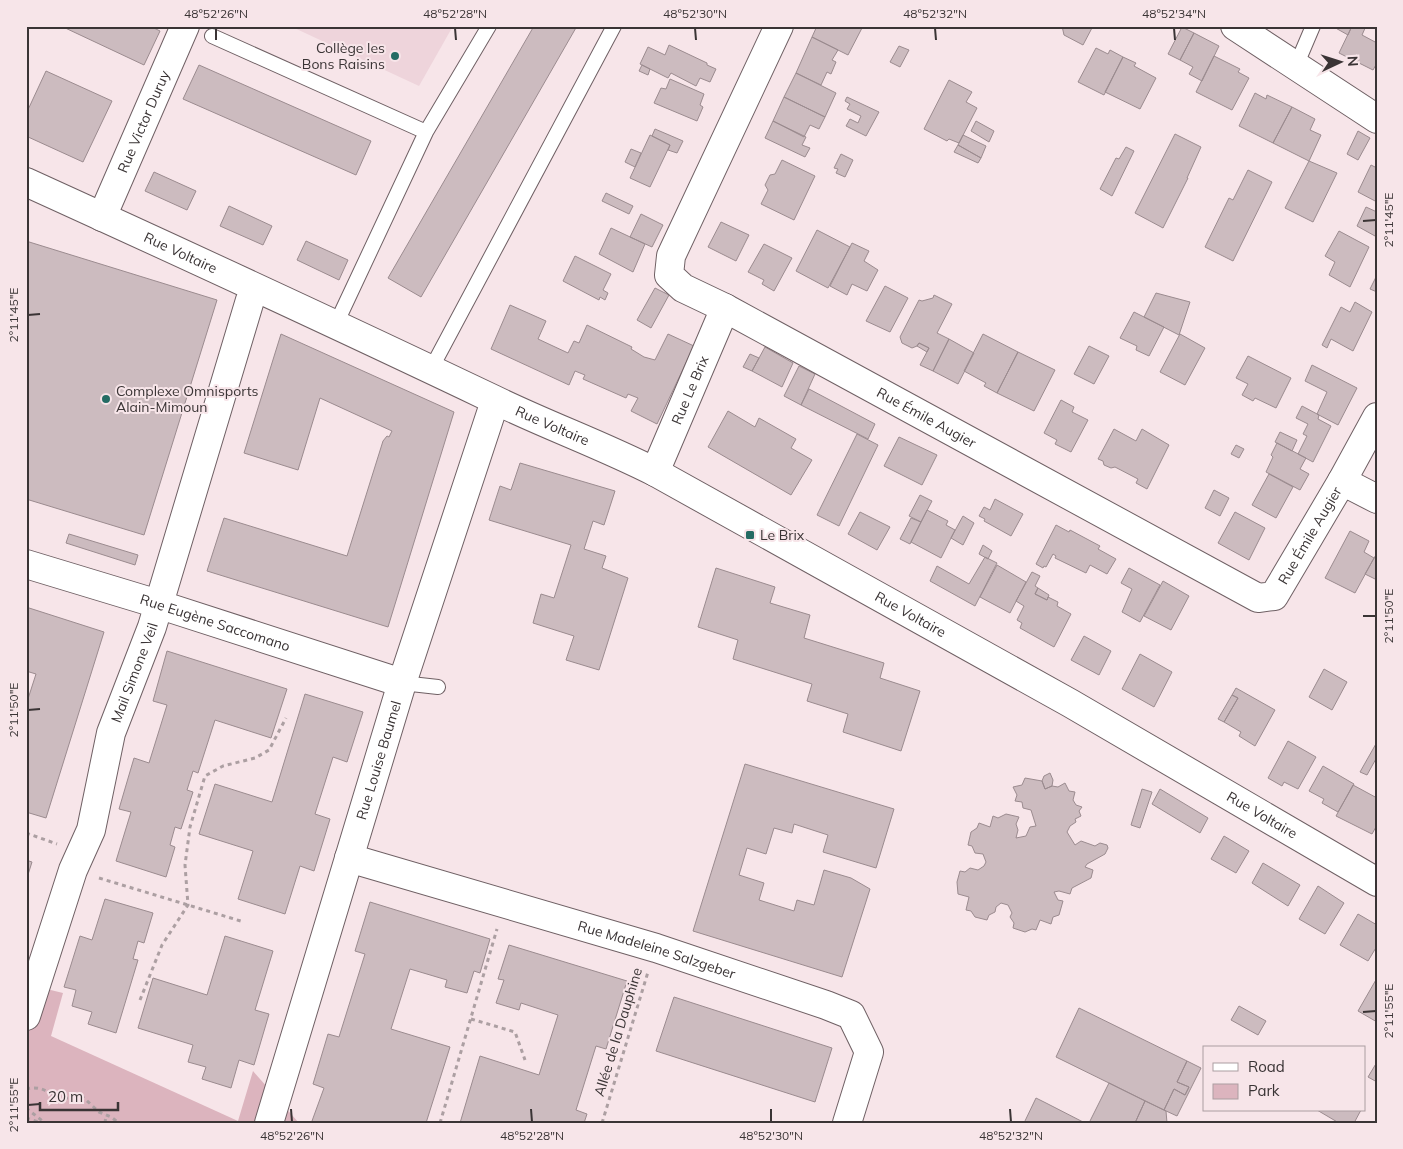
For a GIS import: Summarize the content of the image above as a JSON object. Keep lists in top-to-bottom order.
{
  "streets": {
    "street": [
      "Rue Victor Duruy",
      "Rue Voltaire",
      "Rue Le Brix",
      "Rue Émile Augier",
      "Rue Eugène Saccomano",
      "Mail Simone Veil",
      "Rue Louise Baumel",
      "Rue Madeleine Salzgeber"
    ],
    "path": ["Allée de la Dauphine"]
  },
  "crossings": [
    ["Rue Victor Duruy", "Rue Voltaire"],
    ["Rue Voltaire", "Rue Le Brix"],
    ["Rue Voltaire", "Rue Louise Baumel"],
    ["Rue Le Brix", "Rue Émile Augier"],
    ["Rue Eugène Saccomano", "Mail Simone Veil"],
    ["Rue Eugène Saccomano", "Rue Louise Baumel"],
    ["Rue Louise Baumel", "Rue Madeleine Salzgeber"],
    ["Rue Madeleine Salzgeber", "Allée de la Dauphine"]
  ],
  "places": {
    "other": ["Collège les Bons Raisins", "Complexe Omnisports Alain-Mimoun"],
    "transit": ["Le Brix"]
  },
  "legend": ["Road", "Park"],
  "scale_bar": "20 m",
  "north": "right",
  "coordinates": [
    "48°52'26\"N",
    "48°52'28\"N",
    "48°52'30\"N",
    "48°52'32\"N",
    "48°52'34\"N",
    "2°11'45\"E",
    "2°11'50\"E",
    "2°11'55\"E"
  ]
}
